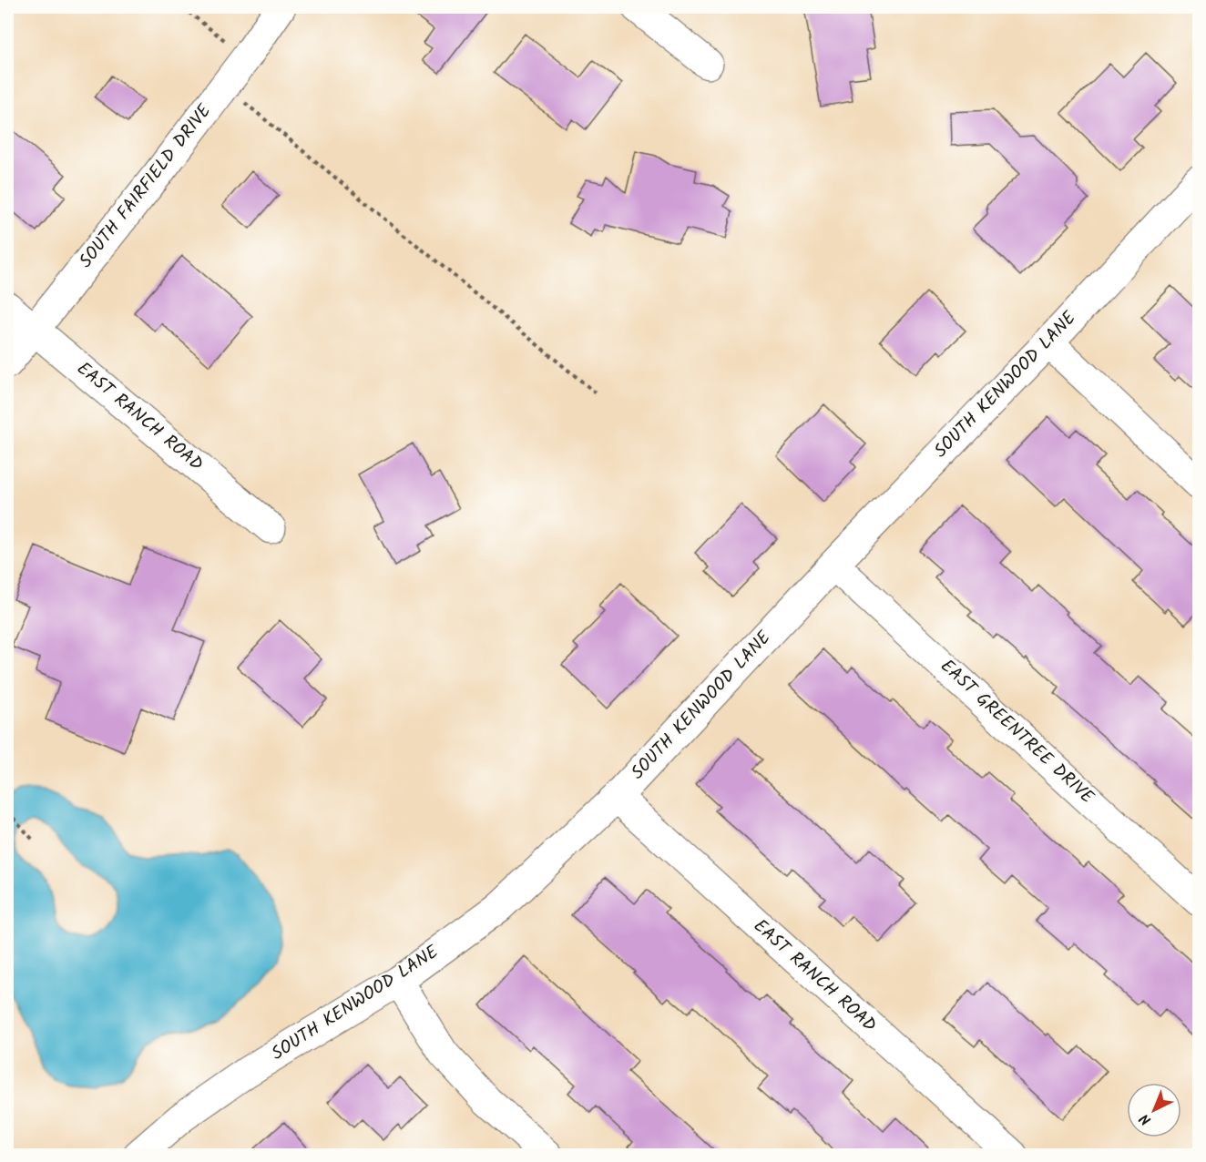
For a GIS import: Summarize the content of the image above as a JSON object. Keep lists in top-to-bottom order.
{
  "streets": {
    "street": [
      "SOUTH FAIRFIELD DRIVE",
      "SOUTH KENWOOD LANE",
      "EAST RANCH ROAD",
      "EAST GREENTREE DRIVE"
    ]
  },
  "crossings": [
    ["SOUTH FAIRFIELD DRIVE", "EAST RANCH ROAD"],
    ["SOUTH KENWOOD LANE", "EAST RANCH ROAD"],
    ["SOUTH KENWOOD LANE", "EAST GREENTREE DRIVE"]
  ],
  "north": "bottom left"
}
